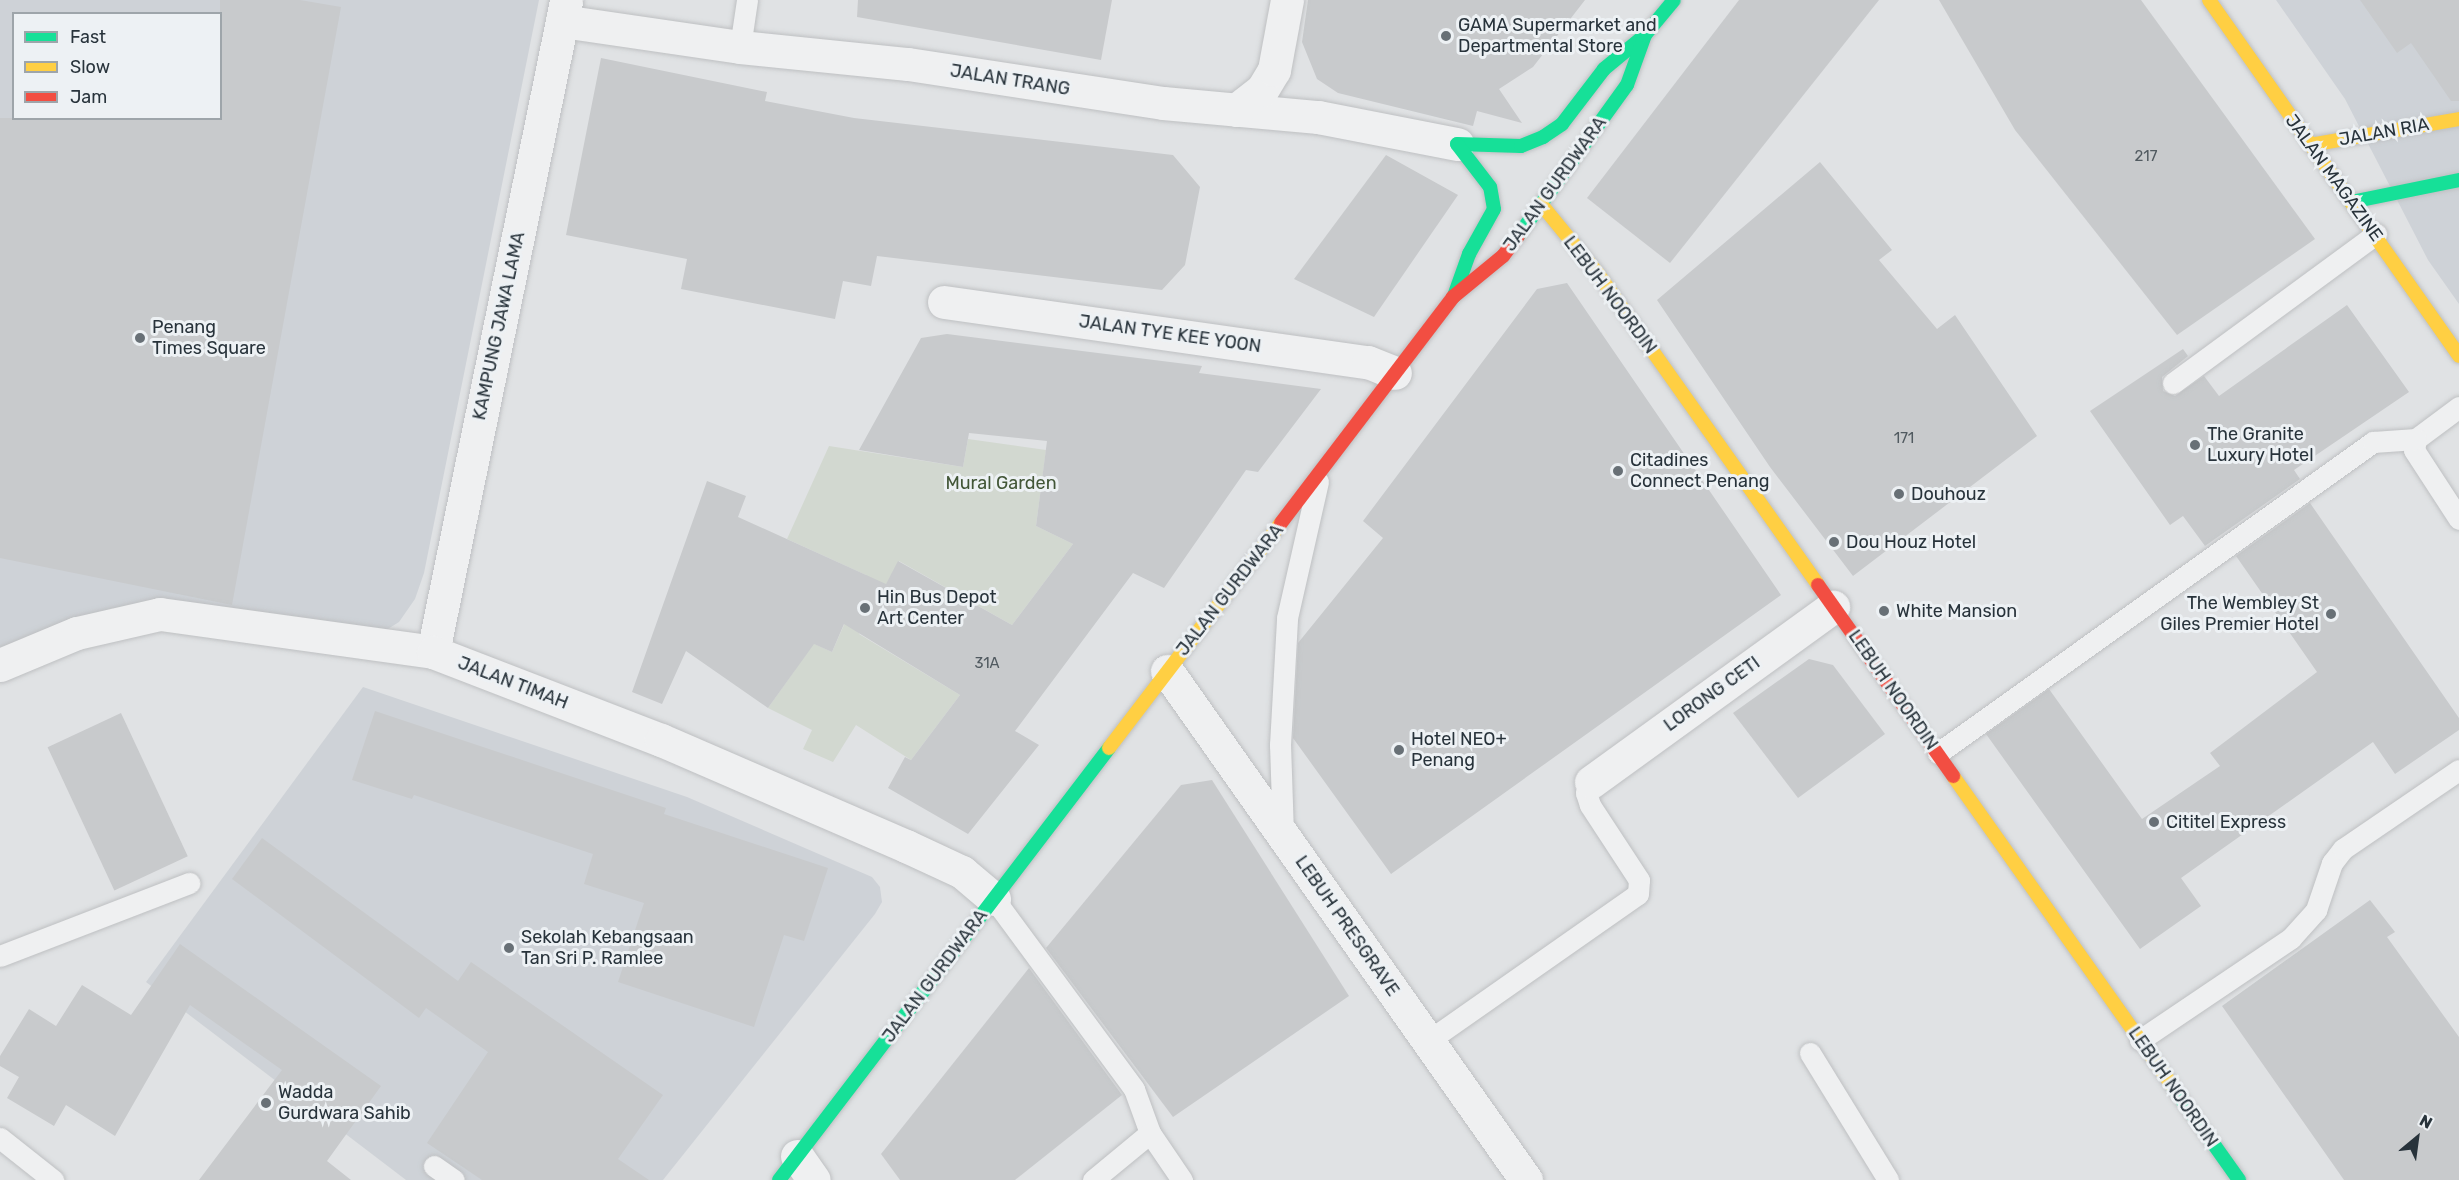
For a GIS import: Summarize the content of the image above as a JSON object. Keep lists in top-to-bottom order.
{
  "streets": {
    "main road": [
      "JALAN RIA",
      "JALAN MAGAZINE",
      "JALAN GURDWARA",
      "LEBUH NOORDIN"
    ],
    "street": [
      "JALAN TRANG",
      "KAMPUNG JAWA LAMA",
      "JALAN TYE KEE YOON",
      "JALAN TIMAH",
      "LORONG CETI",
      "LEBUH PRESGRAVE"
    ]
  },
  "crossings": [
    ["JALAN TRANG", "KAMPUNG JAWA LAMA"],
    ["JALAN RIA", "JALAN MAGAZINE"],
    ["JALAN GURDWARA", "LEBUH NOORDIN"],
    ["JALAN GURDWARA", "JALAN TYE KEE YOON"],
    ["JALAN GURDWARA", "JALAN TIMAH"],
    ["JALAN GURDWARA", "LEBUH PRESGRAVE"],
    ["LEBUH NOORDIN", "LORONG CETI"],
    ["KAMPUNG JAWA LAMA", "JALAN TIMAH"]
  ],
  "parks": ["Mural Garden"],
  "places": [
    "GAMA Supermarket and Departmental Store",
    "Penang Times Square",
    "The Granite Luxury Hotel",
    "Citadines Connect Penang",
    "Douhouz",
    "Dou Houz Hotel",
    "Hin Bus Depot Art Center",
    "White Mansion",
    "The Wembley St Giles Premier Hotel",
    "Hotel NEO+ Penang",
    "Cititel Express",
    "Sekolah Kebangsaan Tan Sri P. Ramlee",
    "Wadda Gurdwara Sahib"
  ],
  "house_numbers": ["217", "171", "31A"],
  "legend": ["Fast", "Slow", "Jam"],
  "north": "top right"
}
